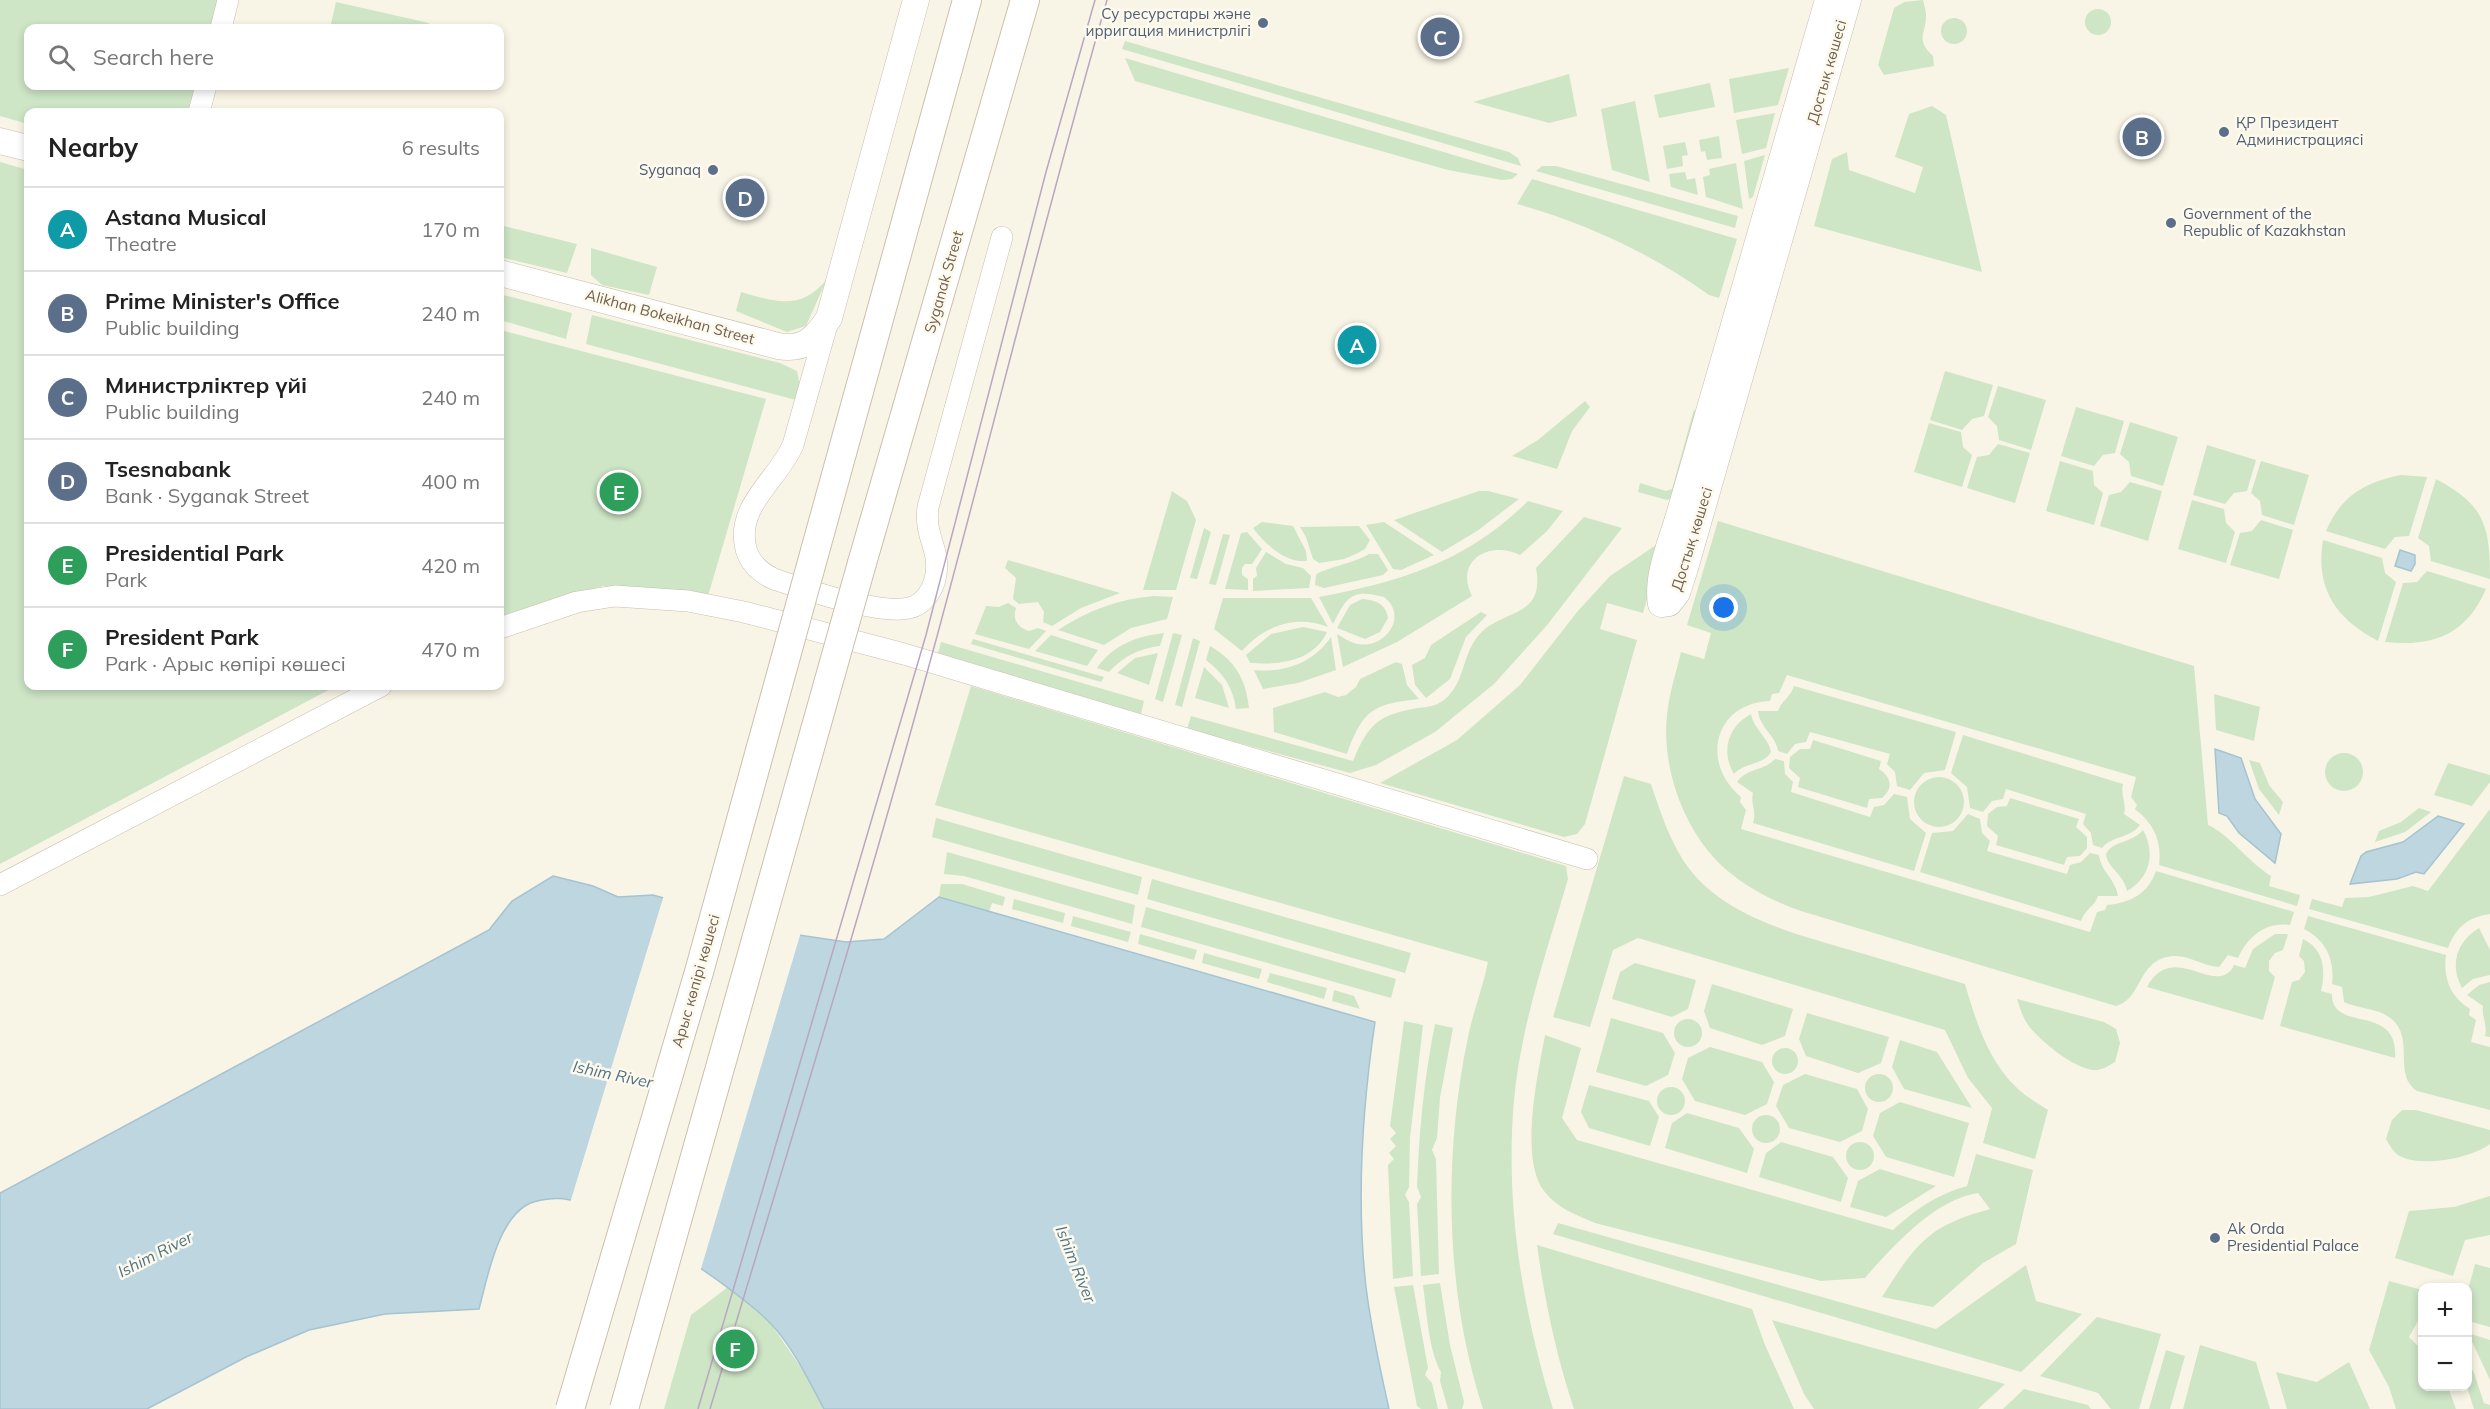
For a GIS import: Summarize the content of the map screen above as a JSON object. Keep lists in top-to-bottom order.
{
  "streets": {
    "main road": ["Syganak Street", "Арыс көпірі көшесі"],
    "street": ["Достық көшесі", "Alikhan Bokeikhan Street"]
  },
  "water": ["Ishim River"],
  "places": [
    "Су ресурстары және ирригация министрлігі",
    "ҚР Президент Администрациясі",
    "Syganaq",
    "Government of the Republic of Kazakhstan",
    "Ak Orda Presidential Palace"
  ],
  "page": {
    "pins": [
      "C",
      "B",
      "D",
      "A",
      "E",
      "F"
    ],
    "search": "Search here",
    "heading": ["Nearby", "6 results"],
    "list": [
      {
        "mark": "A",
        "name": "Astana Musical",
        "note": "Theatre",
        "value": "170 m"
      },
      {
        "mark": "B",
        "name": "Prime Minister's Office",
        "note": "Public building",
        "value": "240 m"
      },
      {
        "mark": "C",
        "name": "Министрліктер үйі",
        "note": "Public building",
        "value": "240 m"
      },
      {
        "mark": "D",
        "name": "Tsesnabank",
        "note": "Bank · Syganak Street",
        "value": "400 m"
      },
      {
        "mark": "E",
        "name": "Presidential Park",
        "note": "Park",
        "value": "420 m"
      },
      {
        "mark": "F",
        "name": "President Park",
        "note": "Park · Арыс көпірі көшесі",
        "value": "470 m"
      }
    ],
    "map_buttons": ["+", "−"]
  }
}
